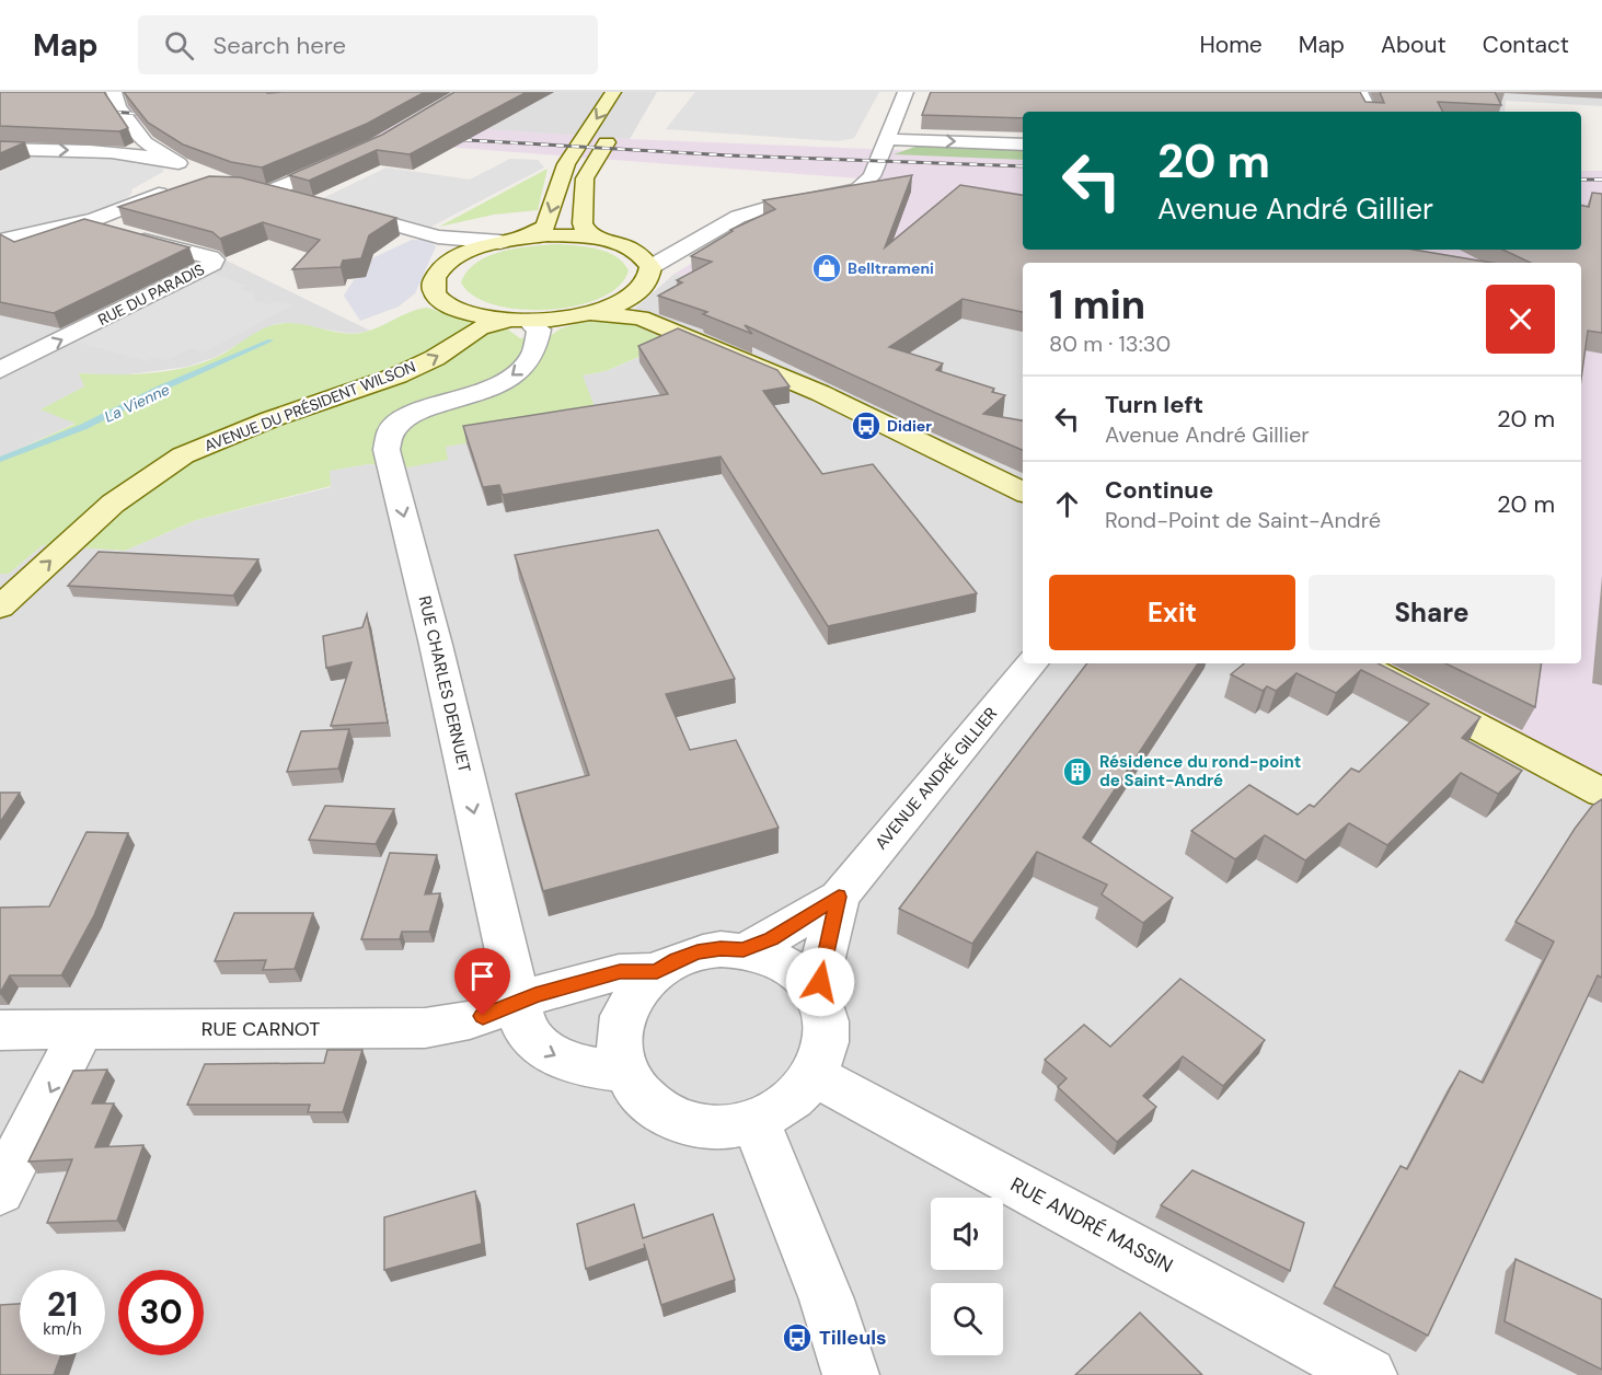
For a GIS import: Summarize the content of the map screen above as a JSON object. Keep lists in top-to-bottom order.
{
  "streets": {
    "street": [
      "RUE DU PARADIS",
      "AVENUE DU PRÉSIDENT WILSON",
      "RUE CHARLES DERNUET",
      "AVENUE ANDRÉ GILLIER",
      "RUE CARNOT",
      "RUE ANDRÉ MASSIN"
    ]
  },
  "crossings": [
    ["AVENUE DU PRÉSIDENT WILSON", "RUE CHARLES DERNUET"],
    ["RUE CHARLES DERNUET", "AVENUE ANDRÉ GILLIER"],
    ["RUE CHARLES DERNUET", "RUE CARNOT"],
    ["RUE CHARLES DERNUET", "RUE ANDRÉ MASSIN"],
    ["AVENUE ANDRÉ GILLIER", "RUE CARNOT"],
    ["AVENUE ANDRÉ GILLIER", "RUE ANDRÉ MASSIN"],
    ["RUE CARNOT", "RUE ANDRÉ MASSIN"]
  ],
  "one_way": ["RUE CHARLES DERNUET"],
  "water": ["La Vienne"],
  "places": {
    "shop": ["Belltrameni"],
    "bus stop": ["Didier", "Tilleuls"],
    "building": ["Résidence du rond-point de Saint-André"]
  },
  "page": {
    "header": "Map",
    "search": "Search here",
    "nav": [
      "Home",
      "Map",
      "About",
      "Contact"
    ],
    "turn": ["20 m", "Avenue André Gillier"],
    "heading": ["1 min", "80 m · 13:30"],
    "list": [
      {
        "name": "Turn left",
        "note": "Avenue André Gillier",
        "value": "20 m"
      },
      {
        "name": "Continue",
        "note": "Rond-Point de Saint-André",
        "value": "20 m"
      }
    ],
    "buttons": ["Exit", "Share"],
    "speed": "21 km/h",
    "limit": "30"
  }
}
